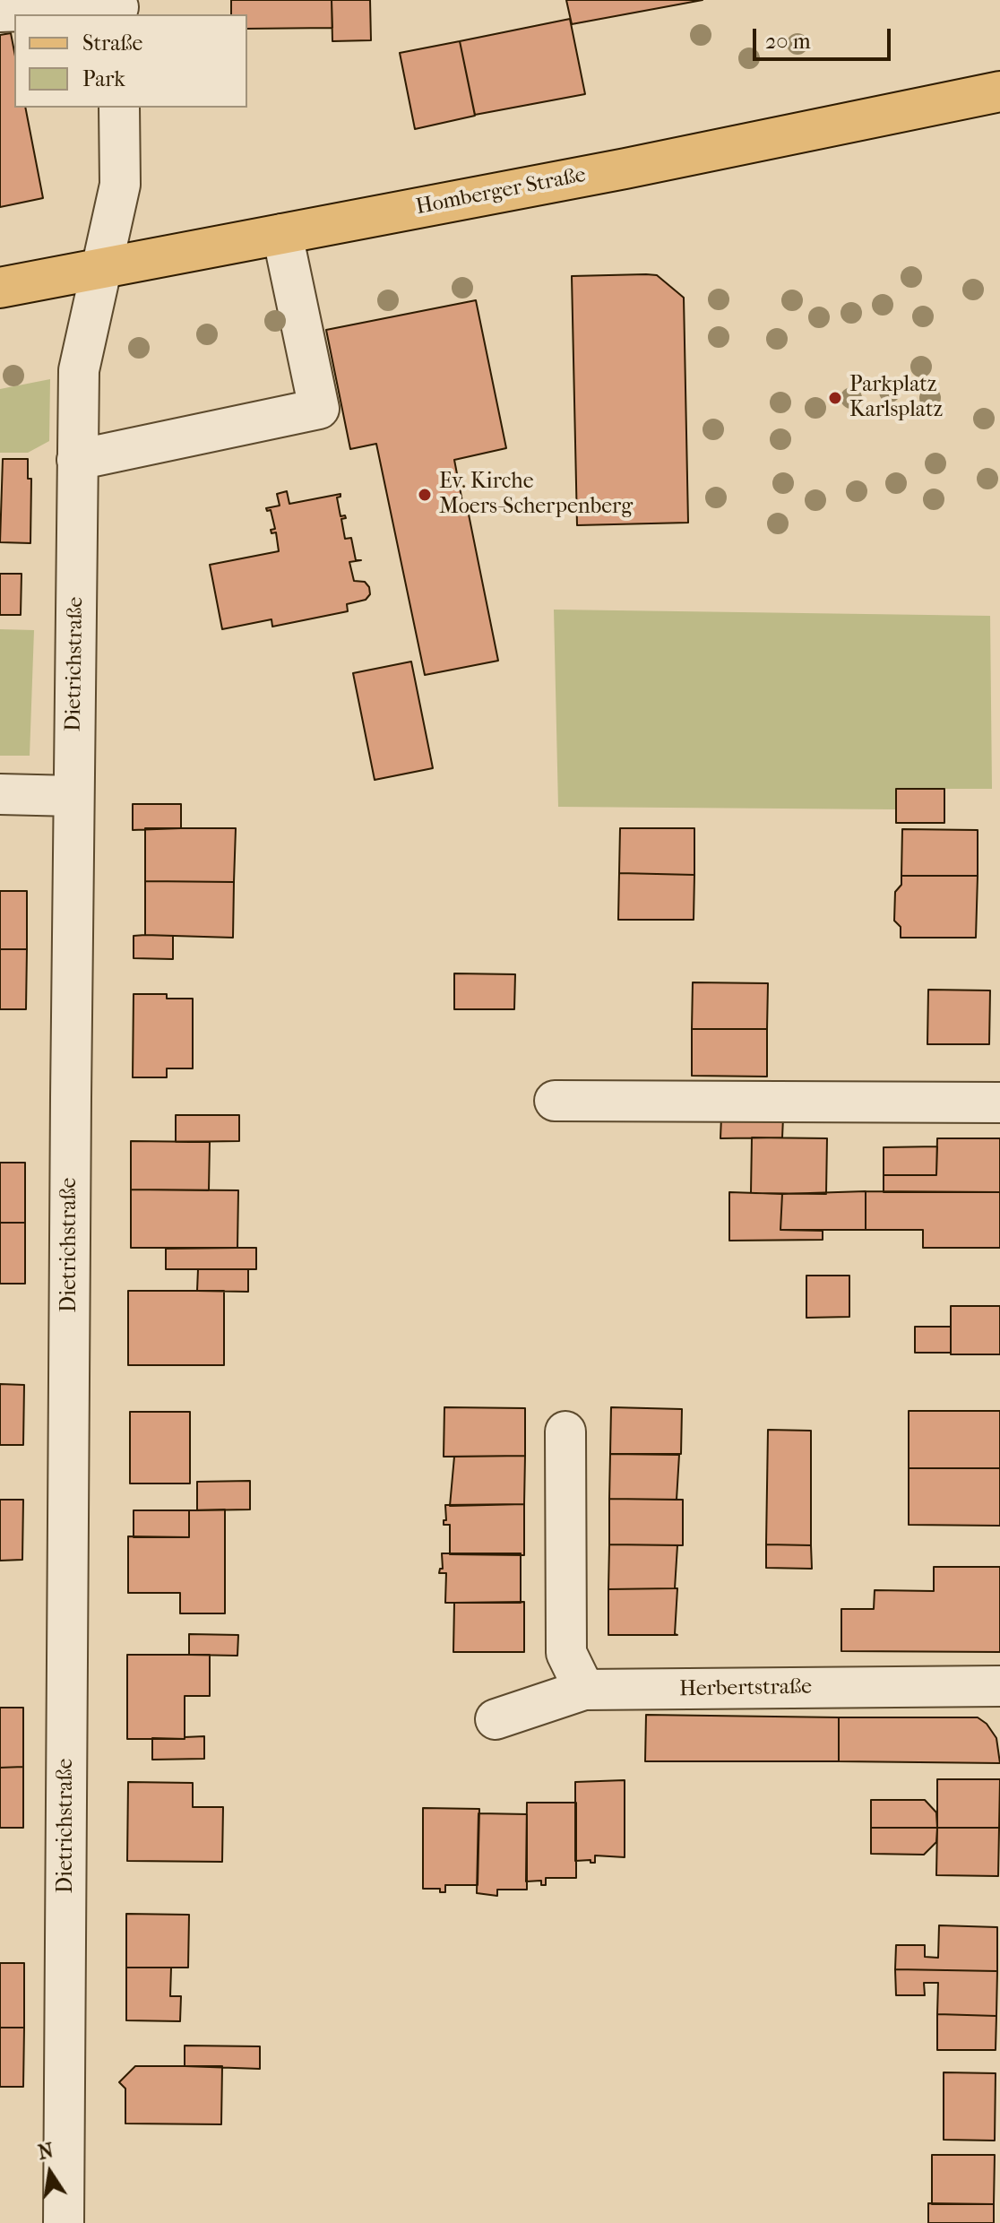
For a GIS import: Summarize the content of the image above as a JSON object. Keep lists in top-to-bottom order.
{
  "streets": {
    "main road": ["Homberger Straße"],
    "street": ["Dietrichstraße", "Herbertstraße"]
  },
  "crossings": [
    ["Homberger Straße", "Dietrichstraße"]
  ],
  "places": ["Parkplatz Karlsplatz", "Ev. Kirche Moers-Scherpenberg"],
  "legend": ["Straße", "Park"],
  "scale_bar": "20 m",
  "north": "top"
}
